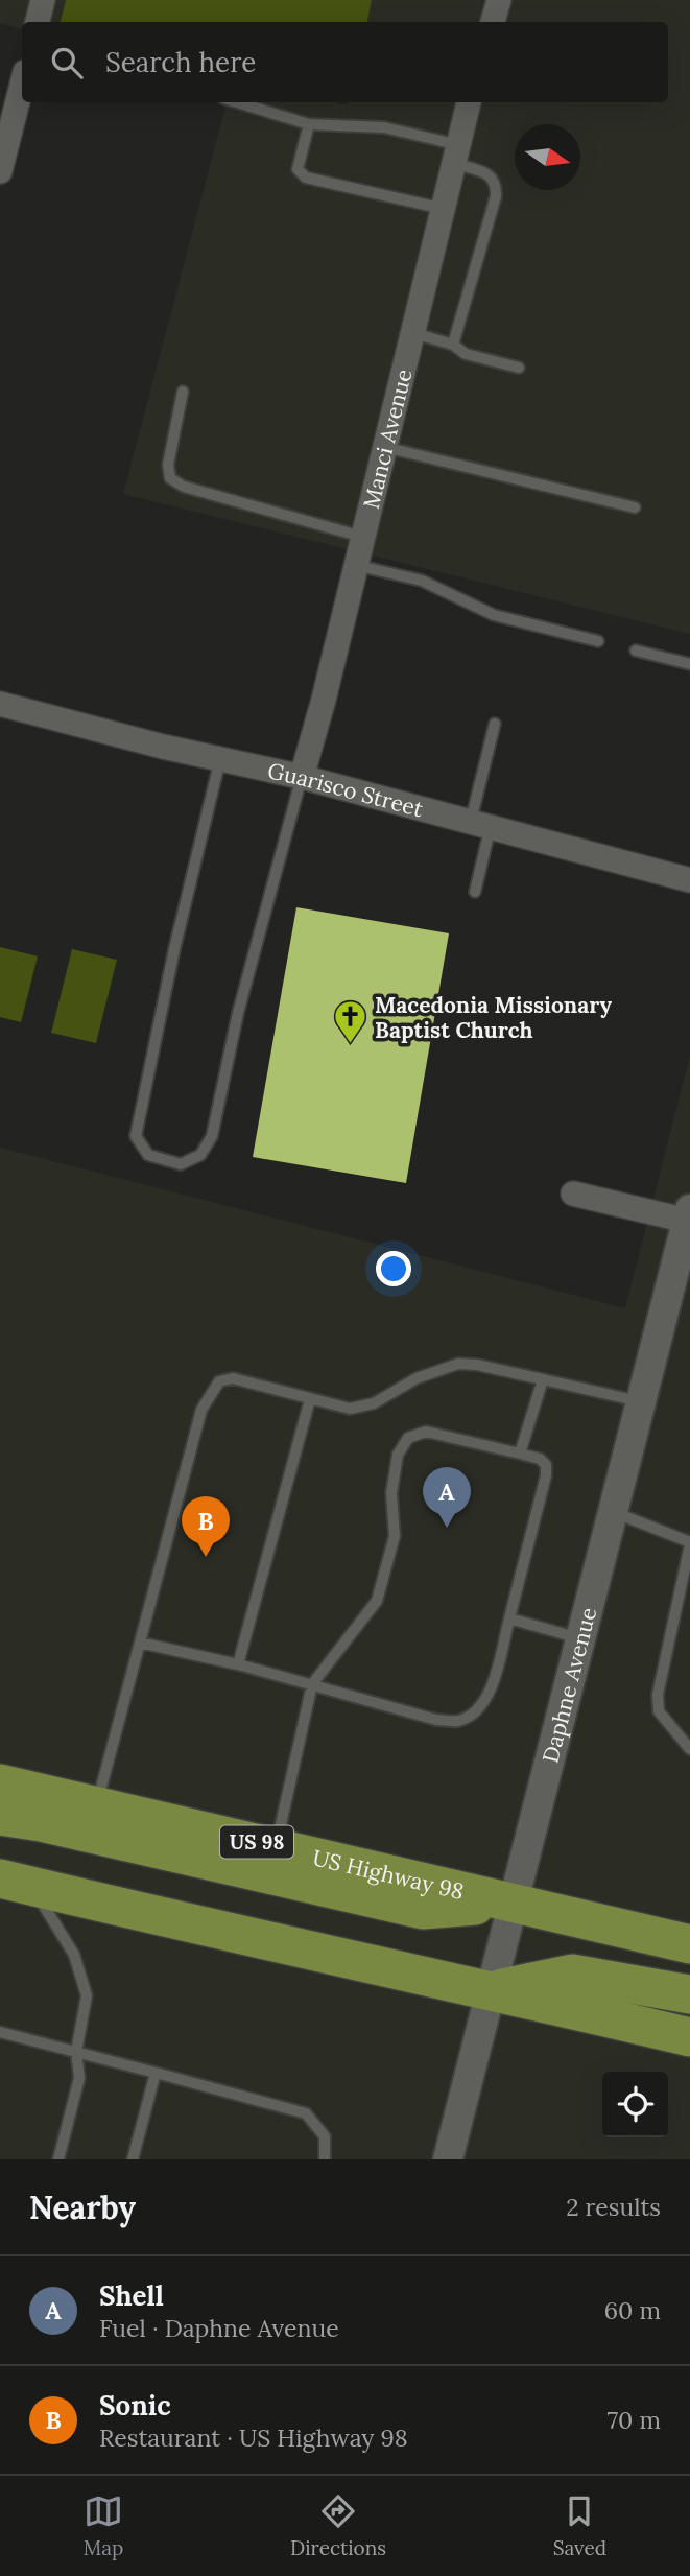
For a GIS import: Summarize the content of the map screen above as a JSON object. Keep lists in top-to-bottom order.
{
  "streets": {
    "main road": ["US 98", "US Highway 98"],
    "street": ["Manci Avenue", "Guarisco Street", "Daphne Avenue"]
  },
  "crossings": [
    ["Manci Avenue", "Guarisco Street"],
    ["Daphne Avenue", "US 98"],
    ["Daphne Avenue", "US Highway 98"],
    ["US 98", "US Highway 98"]
  ],
  "places": {
    "church": ["Macedonia Missionary Baptist Church"]
  },
  "north": "right",
  "page": {
    "search": "Search here",
    "pins": ["A", "B"],
    "heading": ["Nearby", "2 results"],
    "list": [
      {
        "mark": "A",
        "name": "Shell",
        "note": "Fuel · Daphne Avenue",
        "value": "60 m"
      },
      {
        "mark": "B",
        "name": "Sonic",
        "note": "Restaurant · US Highway 98",
        "value": "70 m"
      }
    ],
    "nav": ["Map", "Directions", "Saved"]
  }
}
